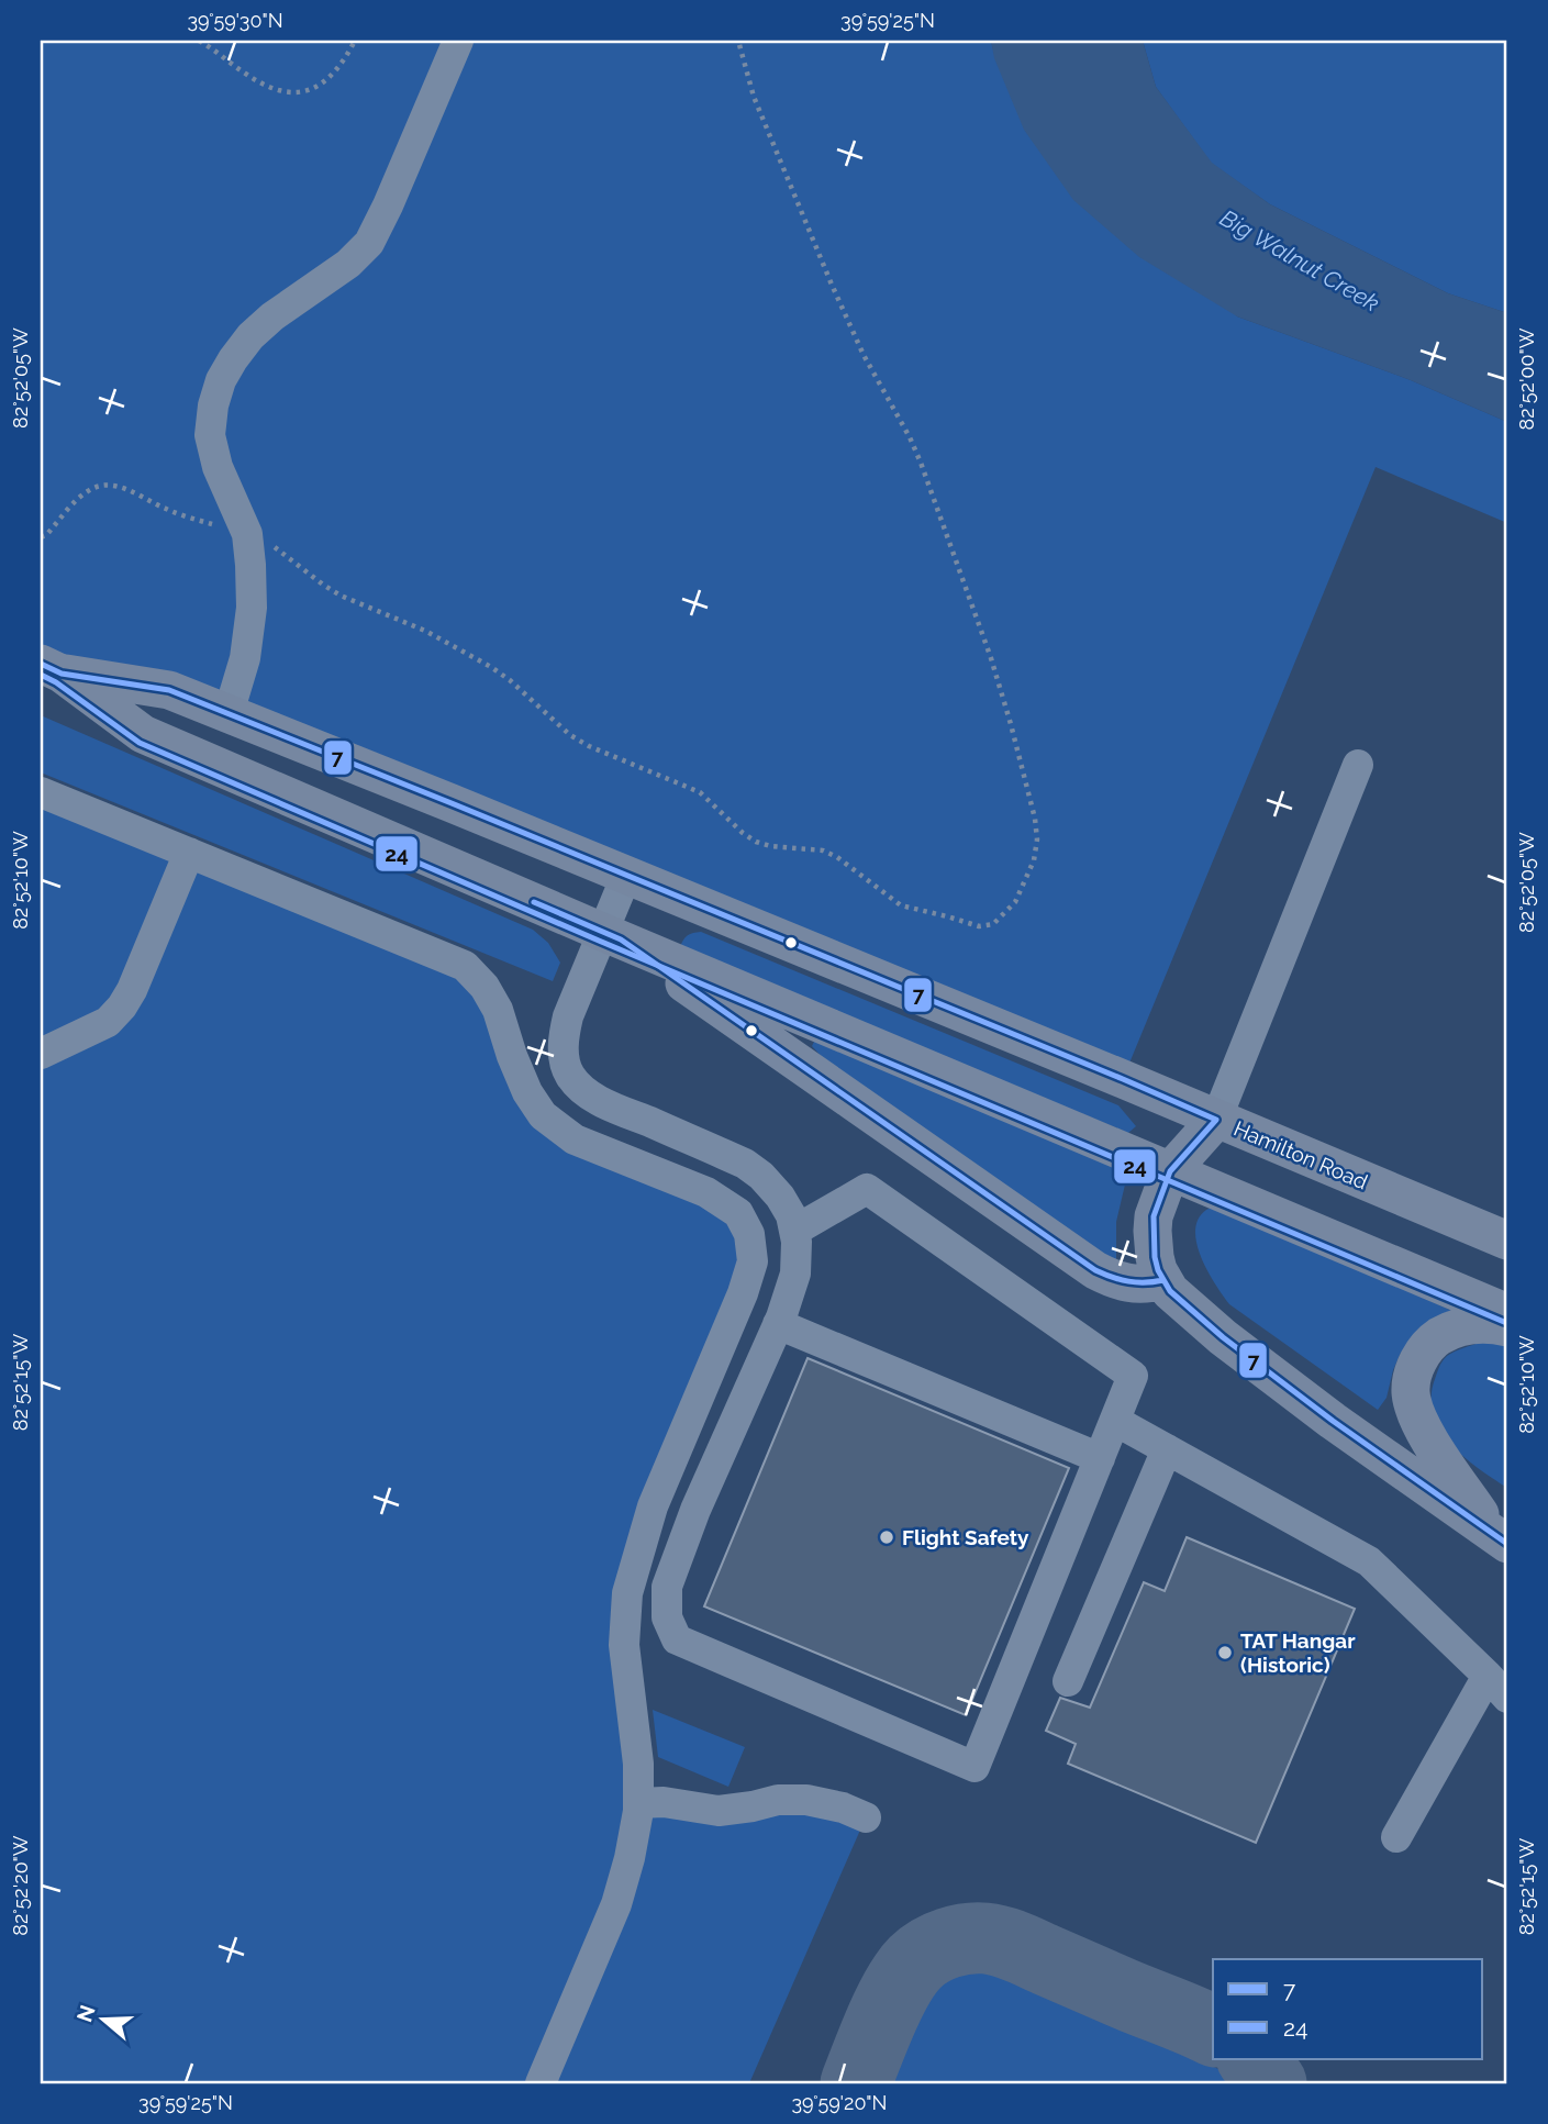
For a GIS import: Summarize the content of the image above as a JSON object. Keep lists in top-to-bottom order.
{
  "streets": {
    "main road": ["Hamilton Road"]
  },
  "water": ["Big Walnut Creek"],
  "places": ["Flight Safety", "TAT Hangar (Historic)"],
  "lines": ["transit line 7", "transit line 24"],
  "legend": ["7", "24"],
  "north": "left",
  "coordinates": [
    "39°59'30\"N",
    "39°59'25\"N",
    "82°52'05\"W",
    "82°52'00\"W",
    "82°52'10\"W",
    "82°52'15\"W",
    "82°52'20\"W",
    "39°59'20\"N"
  ]
}
